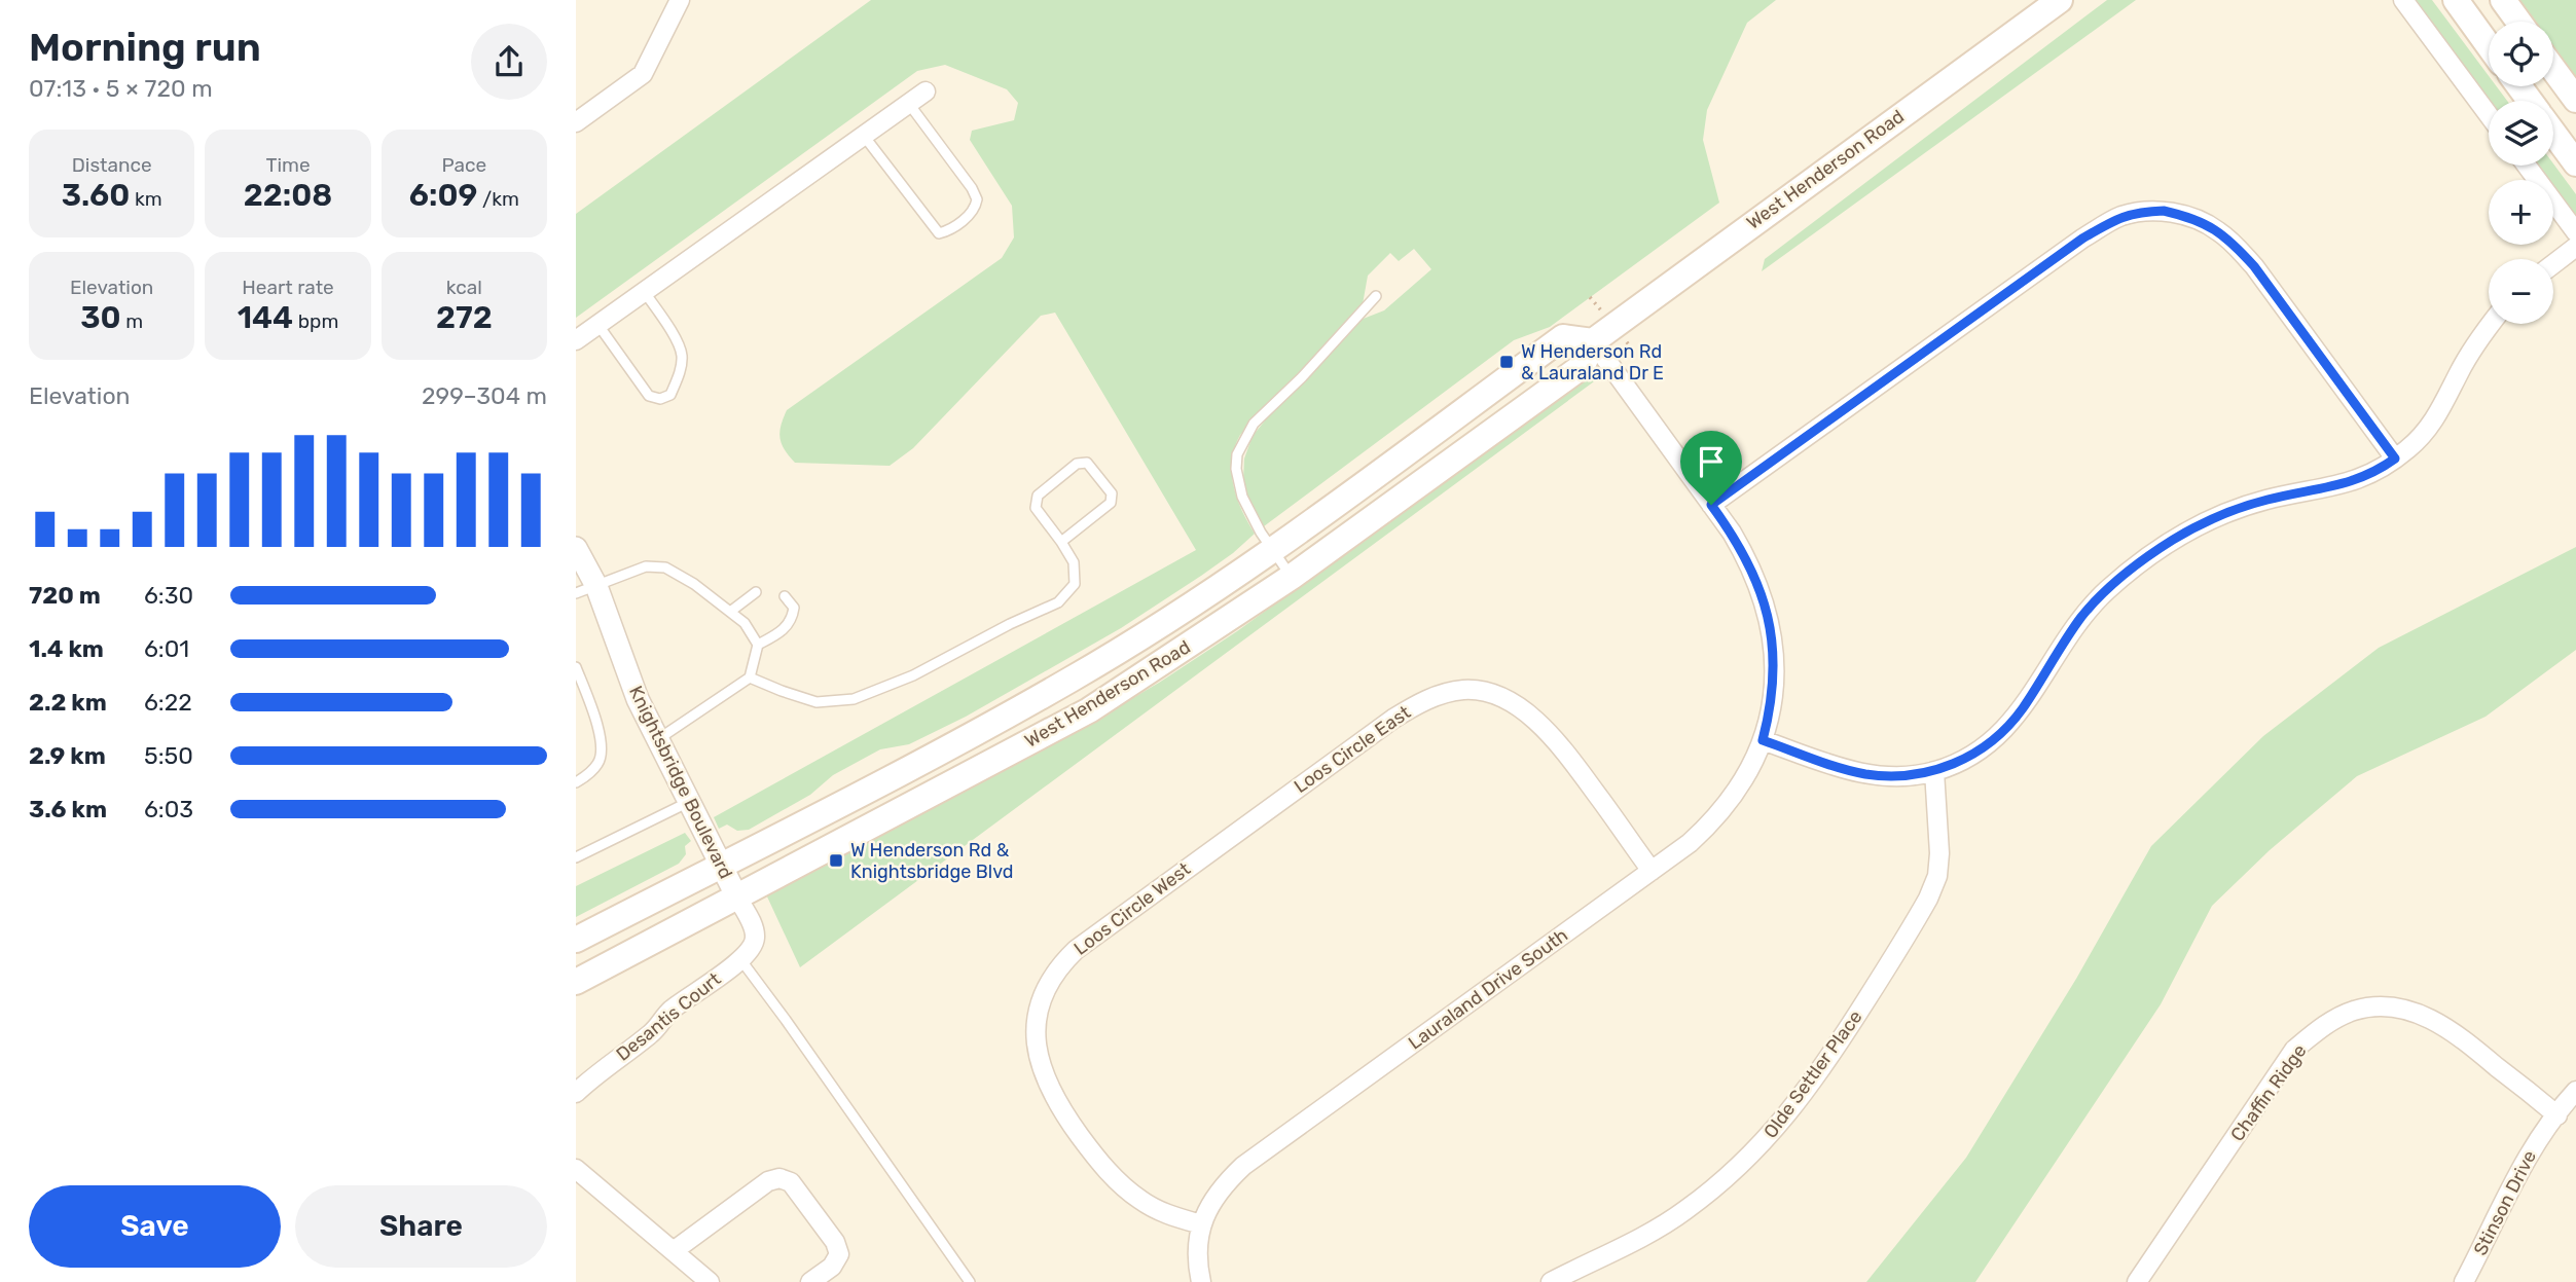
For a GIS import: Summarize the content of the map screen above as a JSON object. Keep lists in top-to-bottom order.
{
  "streets": {
    "main road": ["West Henderson Road"],
    "street": [
      "Loos Circle East",
      "Knightsbridge Boulevard",
      "Loos Circle West",
      "Lauraland Drive South",
      "Desantis Court",
      "Olde Settler Place",
      "Chaffin Ridge",
      "Stinson Drive"
    ]
  },
  "crossings": [
    ["West Henderson Road", "Knightsbridge Boulevard"],
    ["West Henderson Road", "Lauraland Drive South"],
    ["Loos Circle East", "Loos Circle West"],
    ["Loos Circle East", "Lauraland Drive South"],
    ["Loos Circle West", "Lauraland Drive South"],
    ["Chaffin Ridge", "Stinson Drive"]
  ],
  "places": {
    "transit": ["W Henderson Rd & Lauraland Dr E", "W Henderson Rd & Knightsbridge Blvd"]
  },
  "page": {
    "heading": ["Morning run", "07:13 · 5 × 720 m"],
    "map_buttons": ["+", "−"],
    "stats": [
      ["Distance", "3.60 km"],
      ["Time", "22:08"],
      ["Pace", "6:09 /km"],
      ["Elevation", "30 m"],
      ["Heart rate", "144 bpm"],
      ["kcal", "272"]
    ],
    "chart": ["Elevation", "299–304 m"],
    "list": [
      {
        "name": "720 m",
        "note": "6:30"
      },
      {
        "name": "1.4 km",
        "note": "6:01"
      },
      {
        "name": "2.2 km",
        "note": "6:22"
      },
      {
        "name": "2.9 km",
        "note": "5:50"
      },
      {
        "name": "3.6 km",
        "note": "6:03"
      }
    ],
    "buttons": ["Save", "Share"]
  }
}
